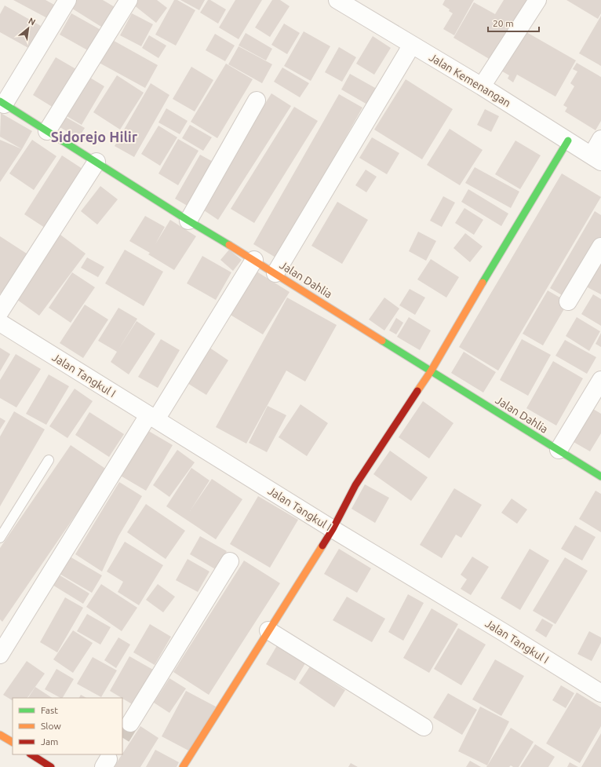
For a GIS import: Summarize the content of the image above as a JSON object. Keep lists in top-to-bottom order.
{
  "streets": {
    "street": ["Jalan Kemenangan", "Jalan Dahlia", "Jalan Tangkul I"]
  },
  "districts": ["Sidorejo Hilir"],
  "legend": ["Fast", "Slow", "Jam"],
  "scale_bar": "20 m",
  "north": "top right"
}
